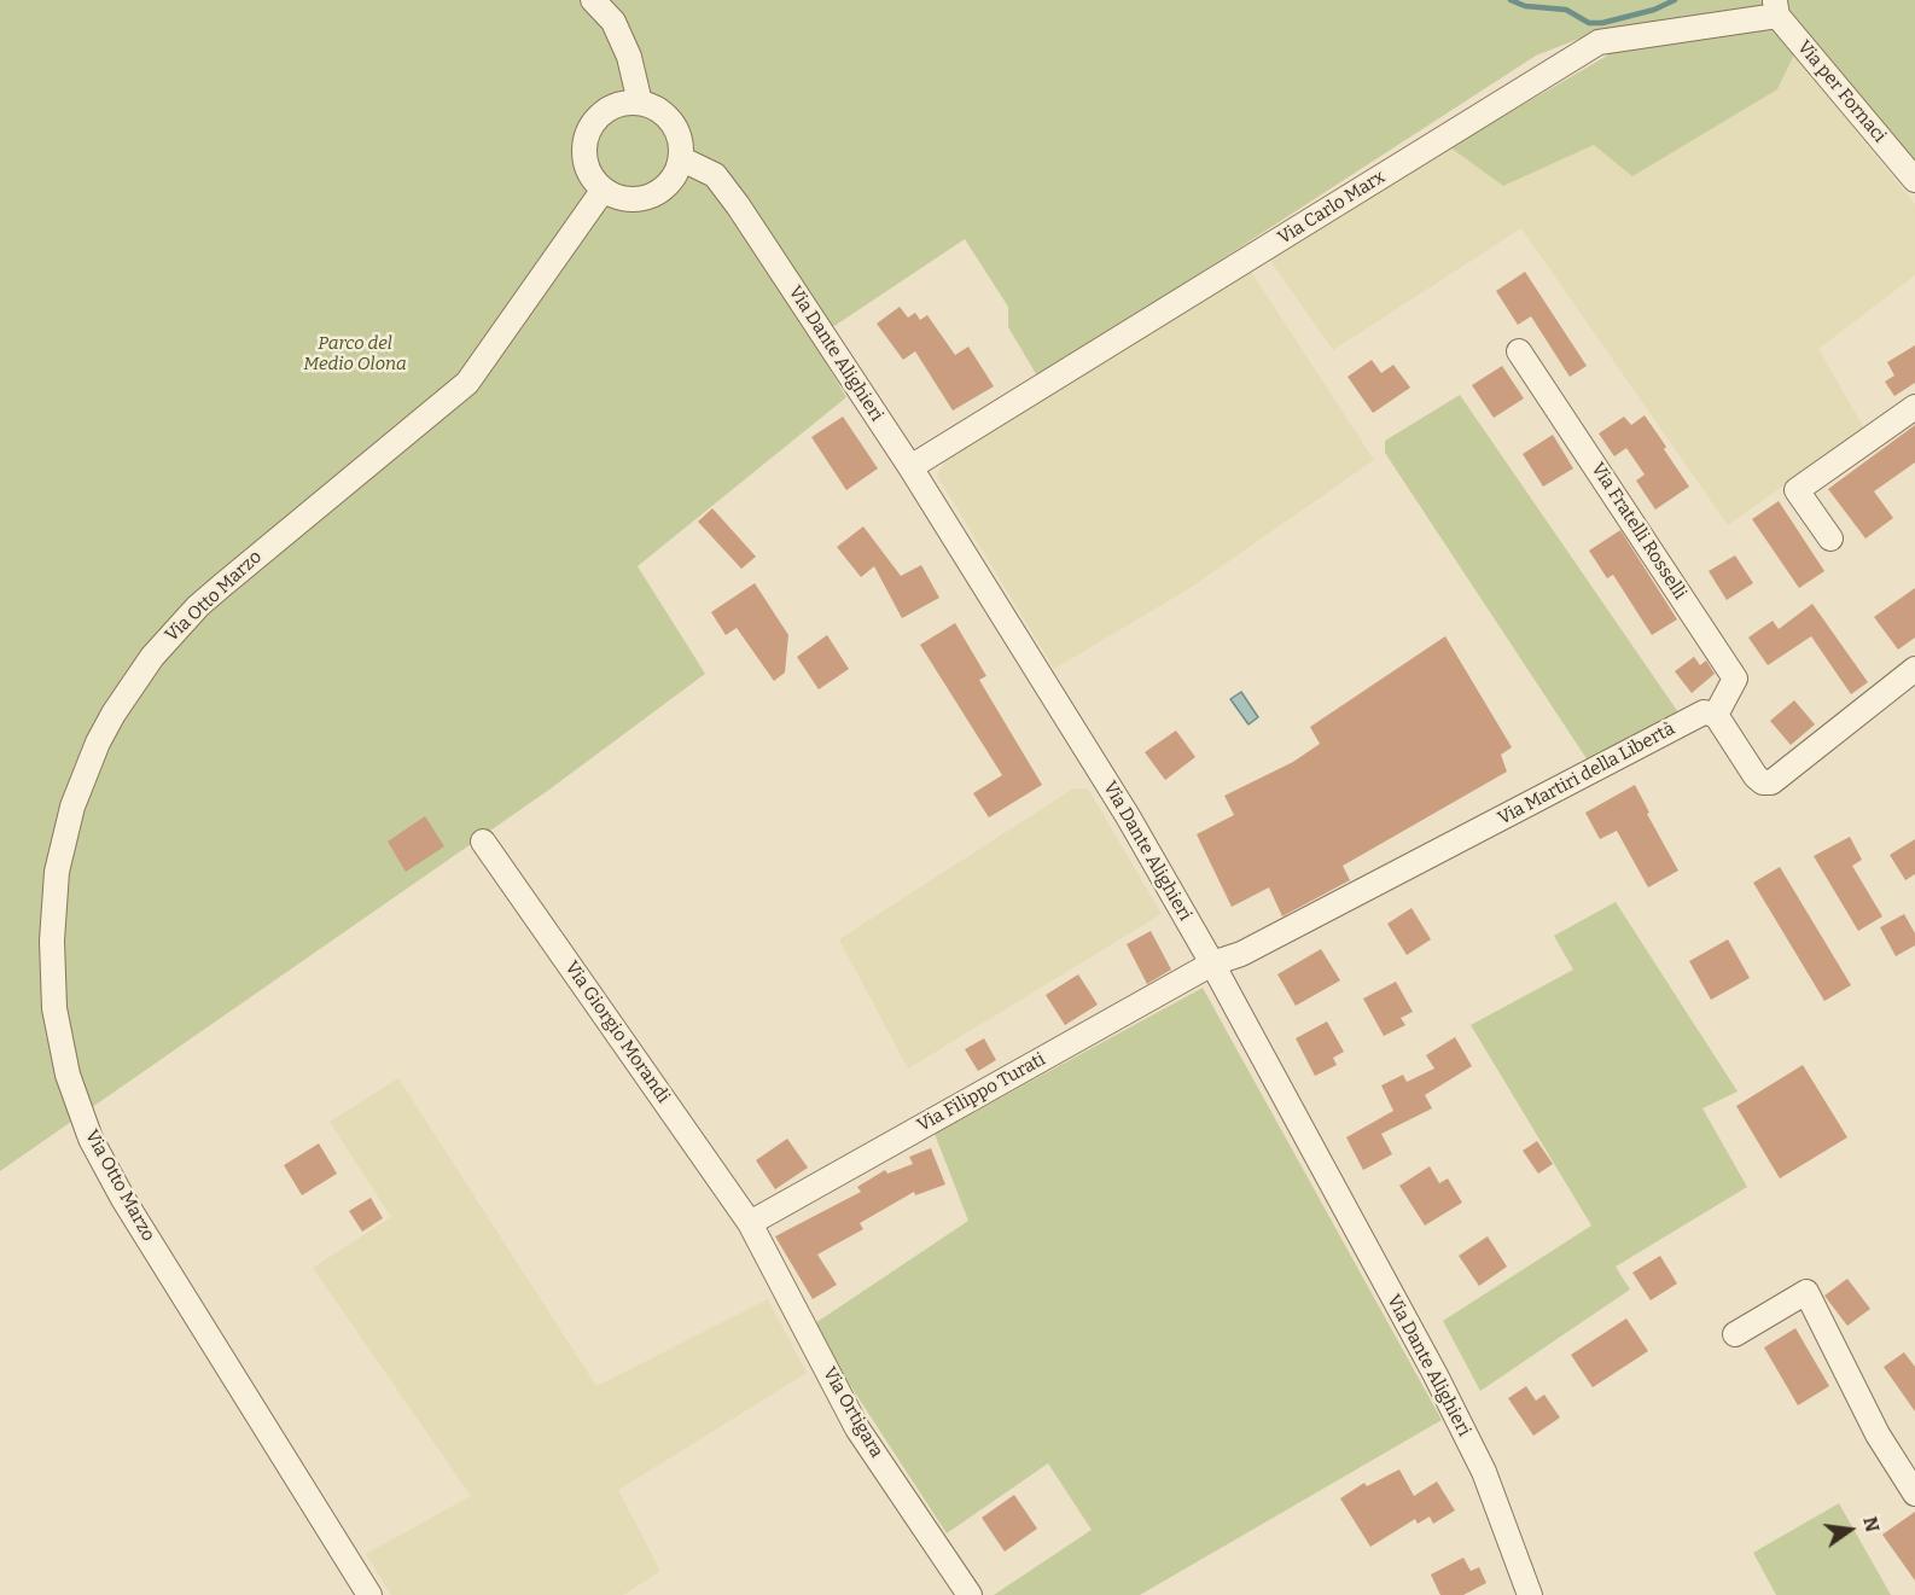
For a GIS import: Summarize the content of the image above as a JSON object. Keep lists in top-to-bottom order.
{
  "streets": {
    "street": [
      "Via per Fornaci",
      "Via Carlo Marx",
      "Via Dante Alighieri",
      "Via Fratelli Rosselli",
      "Via Otto Marzo",
      "Via Martiri della Libertà",
      "Via Giorgio Morandi",
      "Via Filippo Turati",
      "Via Ortigara"
    ]
  },
  "crossings": [
    ["Via per Fornaci", "Via Carlo Marx"],
    ["Via Carlo Marx", "Via Dante Alighieri"],
    ["Via Dante Alighieri", "Via Otto Marzo"],
    ["Via Dante Alighieri", "Via Martiri della Libertà"],
    ["Via Dante Alighieri", "Via Filippo Turati"],
    ["Via Fratelli Rosselli", "Via Martiri della Libertà"],
    ["Via Martiri della Libertà", "Via Filippo Turati"],
    ["Via Giorgio Morandi", "Via Filippo Turati"],
    ["Via Giorgio Morandi", "Via Ortigara"],
    ["Via Filippo Turati", "Via Ortigara"]
  ],
  "parks": ["Parco del Medio Olona"],
  "north": "right"
}
